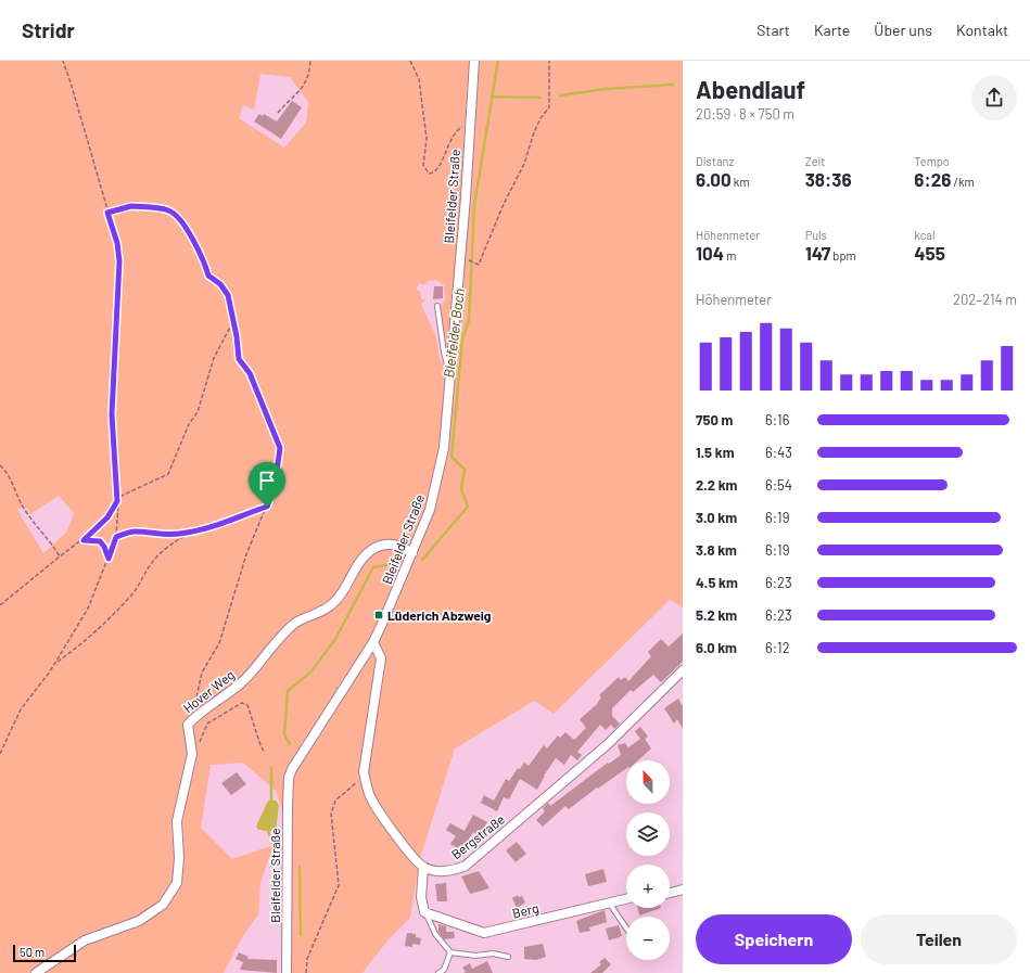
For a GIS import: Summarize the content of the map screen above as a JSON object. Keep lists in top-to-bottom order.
{
  "streets": {
    "street": [
      "Bleifelder Straße",
      "Hover Weg",
      "Bergstraße",
      "Berg"
    ]
  },
  "crossings": [
    ["Bleifelder Straße", "Hover Weg"]
  ],
  "water": ["Bleifelder Bach"],
  "places": {
    "transit": ["Lüderich Abzweig"]
  },
  "scale_bar": "50 m",
  "north": "top",
  "page": {
    "header": "Stridr",
    "nav": [
      "Start",
      "Karte",
      "Über uns",
      "Kontakt"
    ],
    "heading": ["Abendlauf", "20:59 · 8 × 750 m"],
    "stats": [
      ["Distanz", "6.00 km"],
      ["Zeit", "38:36"],
      ["Tempo", "6:26 /km"],
      ["Höhenmeter", "104 m"],
      ["Puls", "147 bpm"],
      ["kcal", "455"]
    ],
    "chart": ["Höhenmeter", "202–214 m"],
    "list": [
      {
        "name": "750 m",
        "note": "6:16"
      },
      {
        "name": "1.5 km",
        "note": "6:43"
      },
      {
        "name": "2.2 km",
        "note": "6:54"
      },
      {
        "name": "3.0 km",
        "note": "6:19"
      },
      {
        "name": "3.8 km",
        "note": "6:19"
      },
      {
        "name": "4.5 km",
        "note": "6:23"
      },
      {
        "name": "5.2 km",
        "note": "6:23"
      },
      {
        "name": "6.0 km",
        "note": "6:12"
      }
    ],
    "map_buttons": ["+", "−"],
    "buttons": ["Speichern", "Teilen"],
    "scale": "50 m"
  }
}
